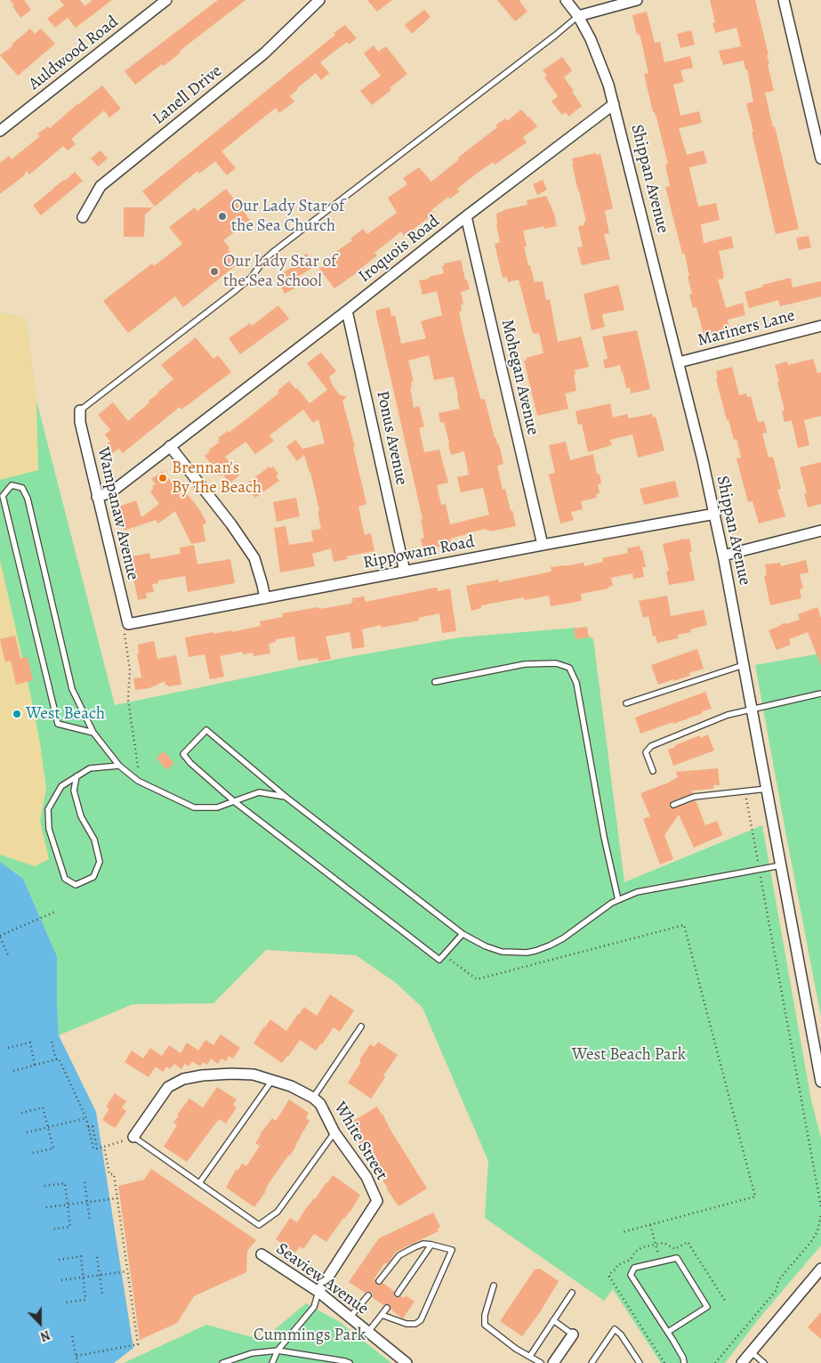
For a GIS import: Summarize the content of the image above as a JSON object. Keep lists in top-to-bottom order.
{
  "streets": {
    "street": [
      "Auldwood Road",
      "Lanell Drive",
      "Shippan Avenue",
      "Iroquois Road",
      "Mariners Lane",
      "Mohegan Avenue",
      "Ponus Avenue",
      "Wampanaw Avenue",
      "Rippowam Road",
      "White Street",
      "Seaview Avenue"
    ]
  },
  "crossings": [
    ["Shippan Avenue", "Iroquois Road"],
    ["Shippan Avenue", "Mariners Lane"],
    ["Shippan Avenue", "Rippowam Road"],
    ["Iroquois Road", "Mohegan Avenue"],
    ["Iroquois Road", "Ponus Avenue"],
    ["Iroquois Road", "Wampanaw Avenue"],
    ["Mohegan Avenue", "Rippowam Road"],
    ["Ponus Avenue", "Rippowam Road"],
    ["Wampanaw Avenue", "Rippowam Road"],
    ["White Street", "Seaview Avenue"]
  ],
  "parks": ["West Beach Park", "Cummings Park"],
  "places": [
    "Our Lady Star of the Sea Church",
    "Our Lady Star of the Sea School",
    "Brennan's By The Beach",
    "West Beach"
  ],
  "north": "bottom"
}
